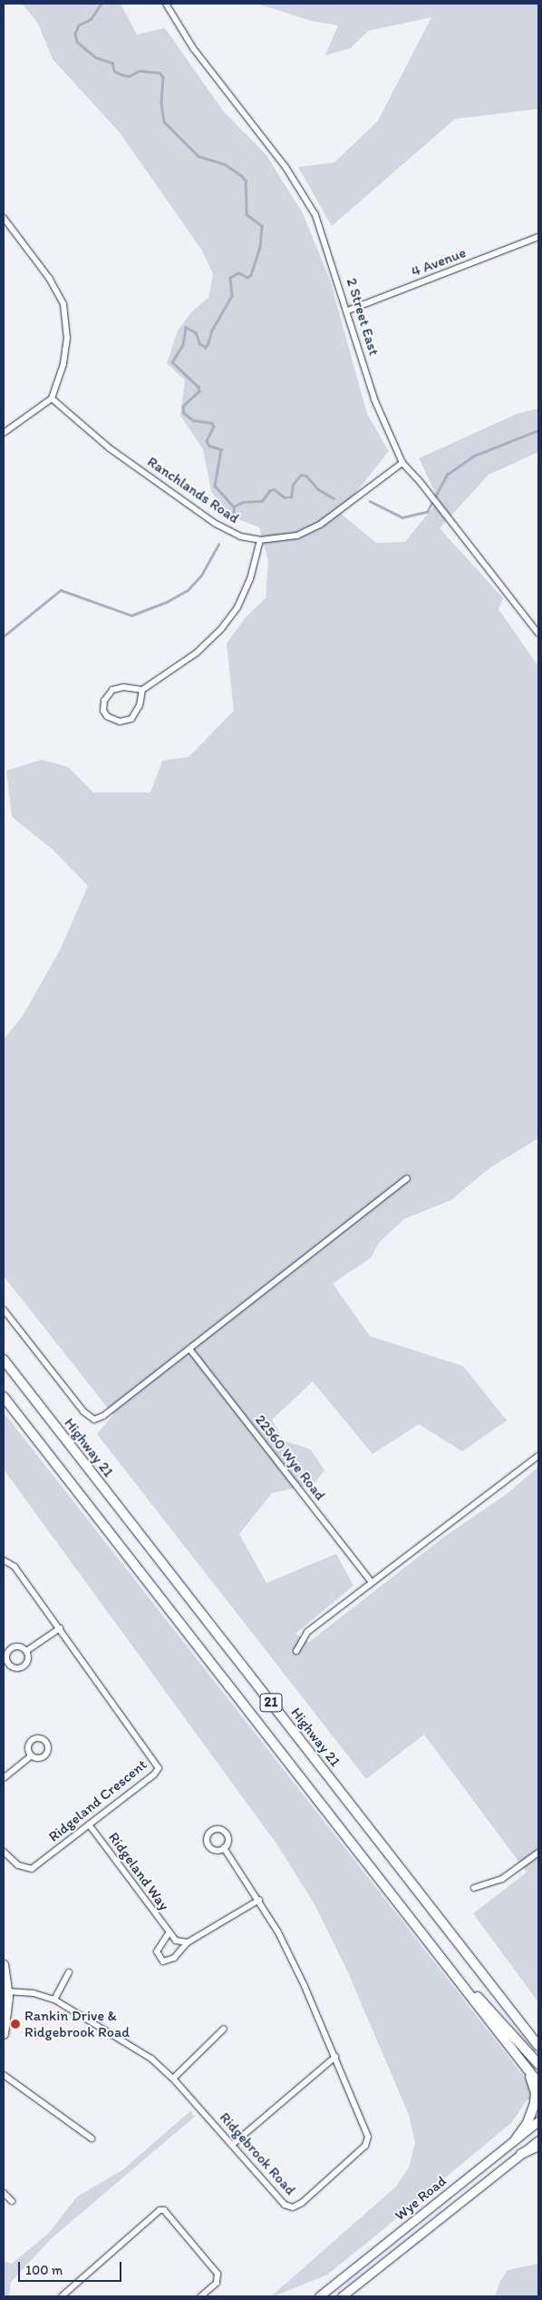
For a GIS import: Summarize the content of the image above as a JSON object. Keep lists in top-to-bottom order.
{
  "streets": {
    "main road": ["Highway 21", "21", "Wye Road"],
    "street": [
      "4 Avenue",
      "2 Street East",
      "Ranchlands Road",
      "22560 Wye Road",
      "Ridgeland Crescent",
      "Ridgeland Way",
      "Ridgebrook Road"
    ]
  },
  "crossings": [
    ["4 Avenue", "2 Street East"],
    ["2 Street East", "Ranchlands Road"],
    ["Ridgeland Crescent", "Ridgeland Way"],
    ["Ridgeland Way", "Ridgebrook Road"]
  ],
  "places": ["Rankin Drive & Ridgebrook Road"],
  "scale_bar": "100 m"
}
